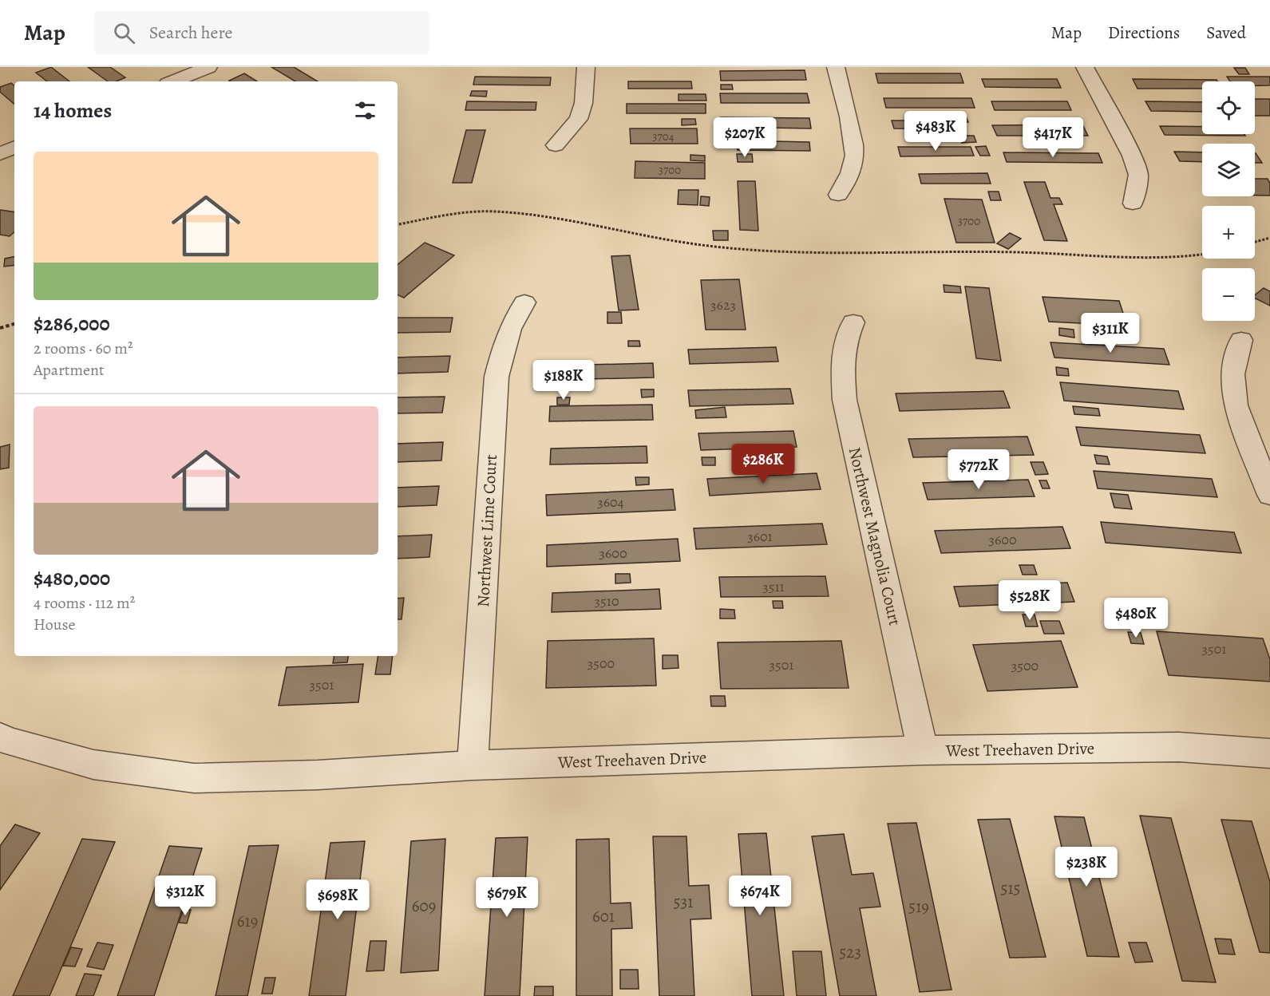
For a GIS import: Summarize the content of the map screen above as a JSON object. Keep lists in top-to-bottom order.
{
  "streets": {
    "lane": ["Northwest Lime Court", "Northwest Magnolia Court", "West Treehaven Drive"]
  },
  "crossings": [
    ["Northwest Lime Court", "West Treehaven Drive"],
    ["Northwest Magnolia Court", "West Treehaven Drive"]
  ],
  "house_numbers": [
    "3704",
    "3700",
    "3700",
    "3623",
    "3604",
    "3601",
    "3600",
    "3600",
    "3511",
    "3510",
    "3501",
    "3500",
    "3501",
    "3500",
    "3501",
    "515",
    "531",
    "609",
    "519",
    "601",
    "619",
    "523"
  ],
  "page": {
    "header": "Map",
    "search": "Search here",
    "nav": ["Map", "Directions", "Saved"],
    "map_buttons": ["+", "−"],
    "heading": "14 homes",
    "price": [
      "$483K",
      "$207K",
      "$417K",
      "$311K",
      "$188K",
      "$286K",
      "$772K",
      "$528K",
      "$480K",
      "$238K",
      "$312K",
      "$674K",
      "$679K",
      "$698K"
    ],
    "list": [
      {
        "name": "$286,000",
        "note": "2 rooms · 60 m² · Apartment"
      },
      {
        "name": "$480,000",
        "note": "4 rooms · 112 m² · House"
      }
    ]
  }
}
